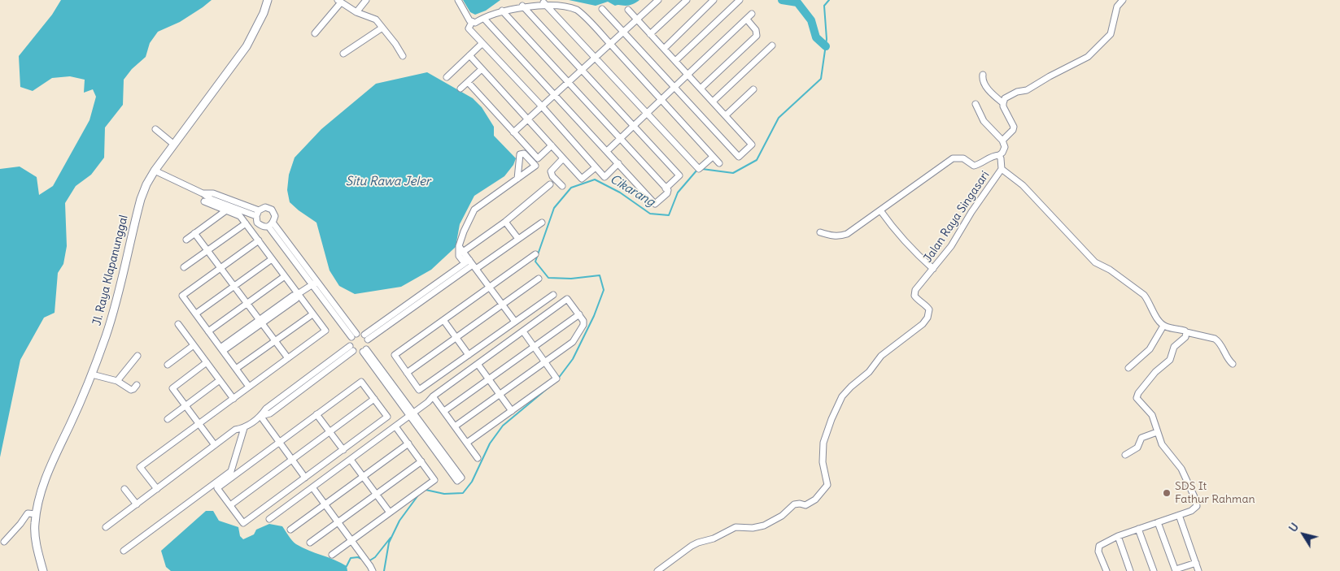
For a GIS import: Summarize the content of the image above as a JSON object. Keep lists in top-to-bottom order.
{
  "streets": {
    "street": ["Jalan Raya Singasari", "Jl. Raya Klapanunggal"]
  },
  "water": ["Situ Rawa Jeler", "Cikarang"],
  "places": ["SDS It Fathur Rahman"],
  "north": "top left"
}
